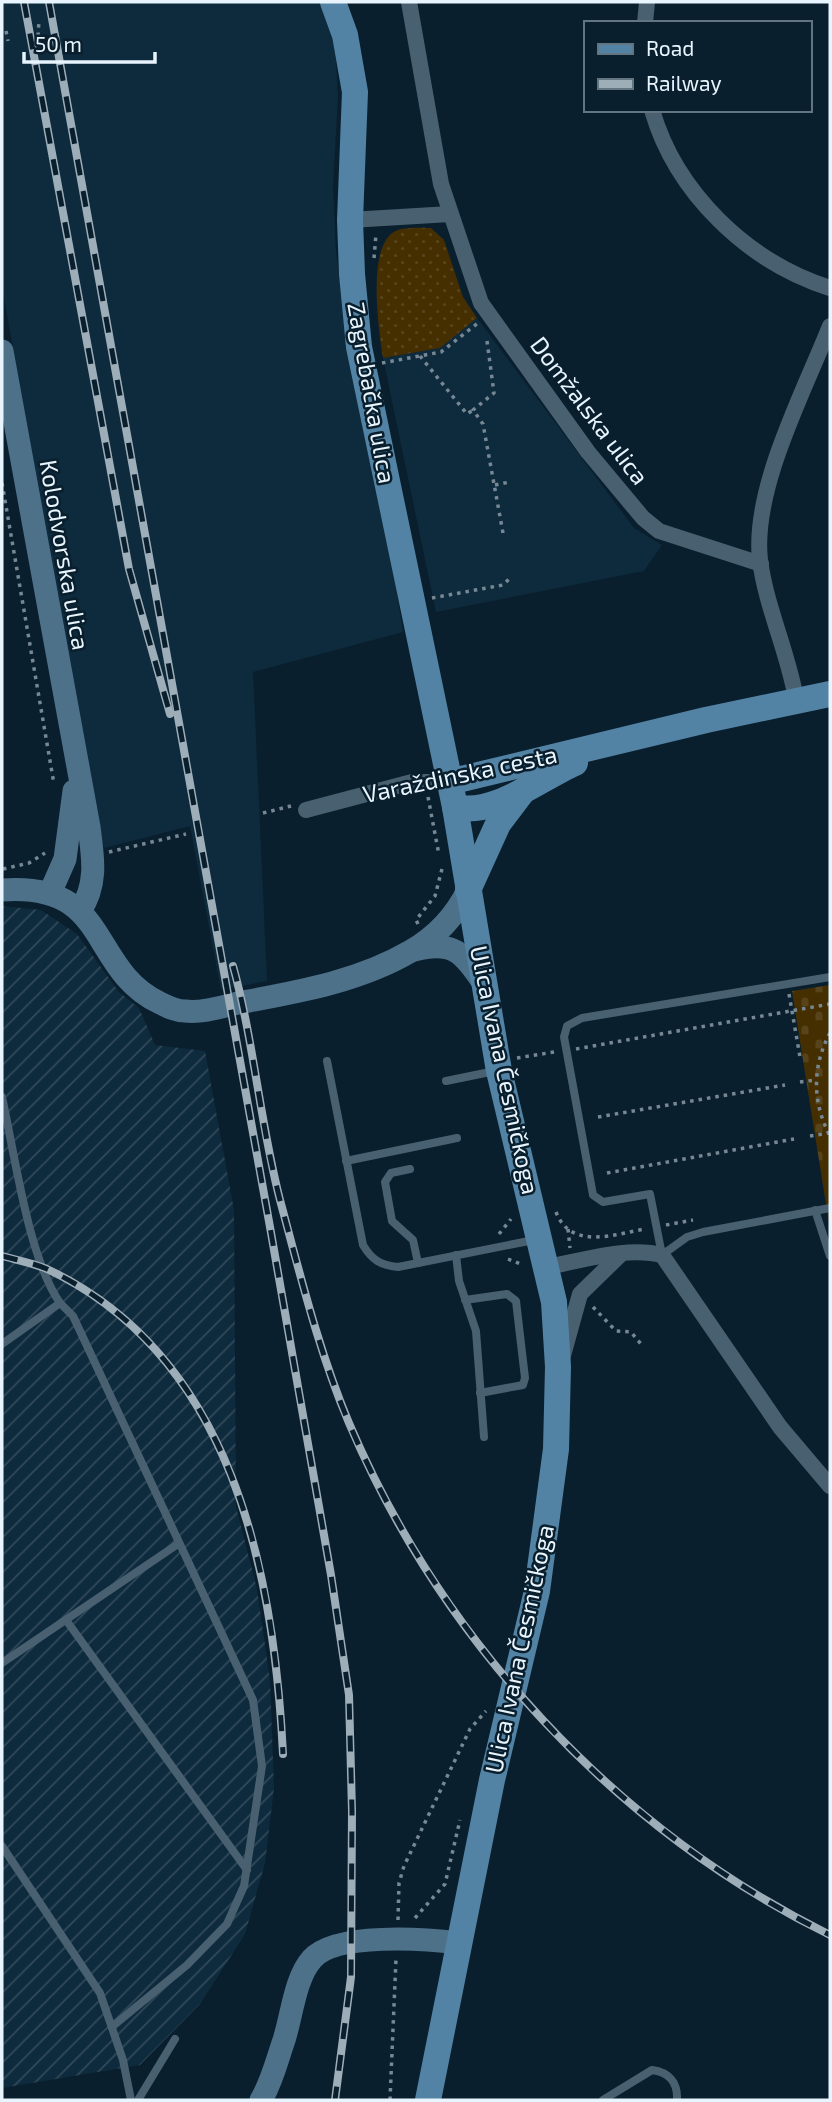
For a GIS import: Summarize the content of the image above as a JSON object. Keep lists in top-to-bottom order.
{
  "streets": {
    "main road": [
      "Zagrebačka ulica",
      "Kolodvorska ulica",
      "Varaždinska cesta",
      "Ulica Ivana Česmičkoga"
    ],
    "street": ["Domžalska ulica"]
  },
  "crossings": [
    ["Zagrebačka ulica", "Varaždinska cesta"],
    ["Zagrebačka ulica", "Ulica Ivana Česmičkoga"],
    ["Varaždinska cesta", "Ulica Ivana Česmičkoga"]
  ],
  "legend": ["Road", "Railway"],
  "scale_bar": "50 m"
}
